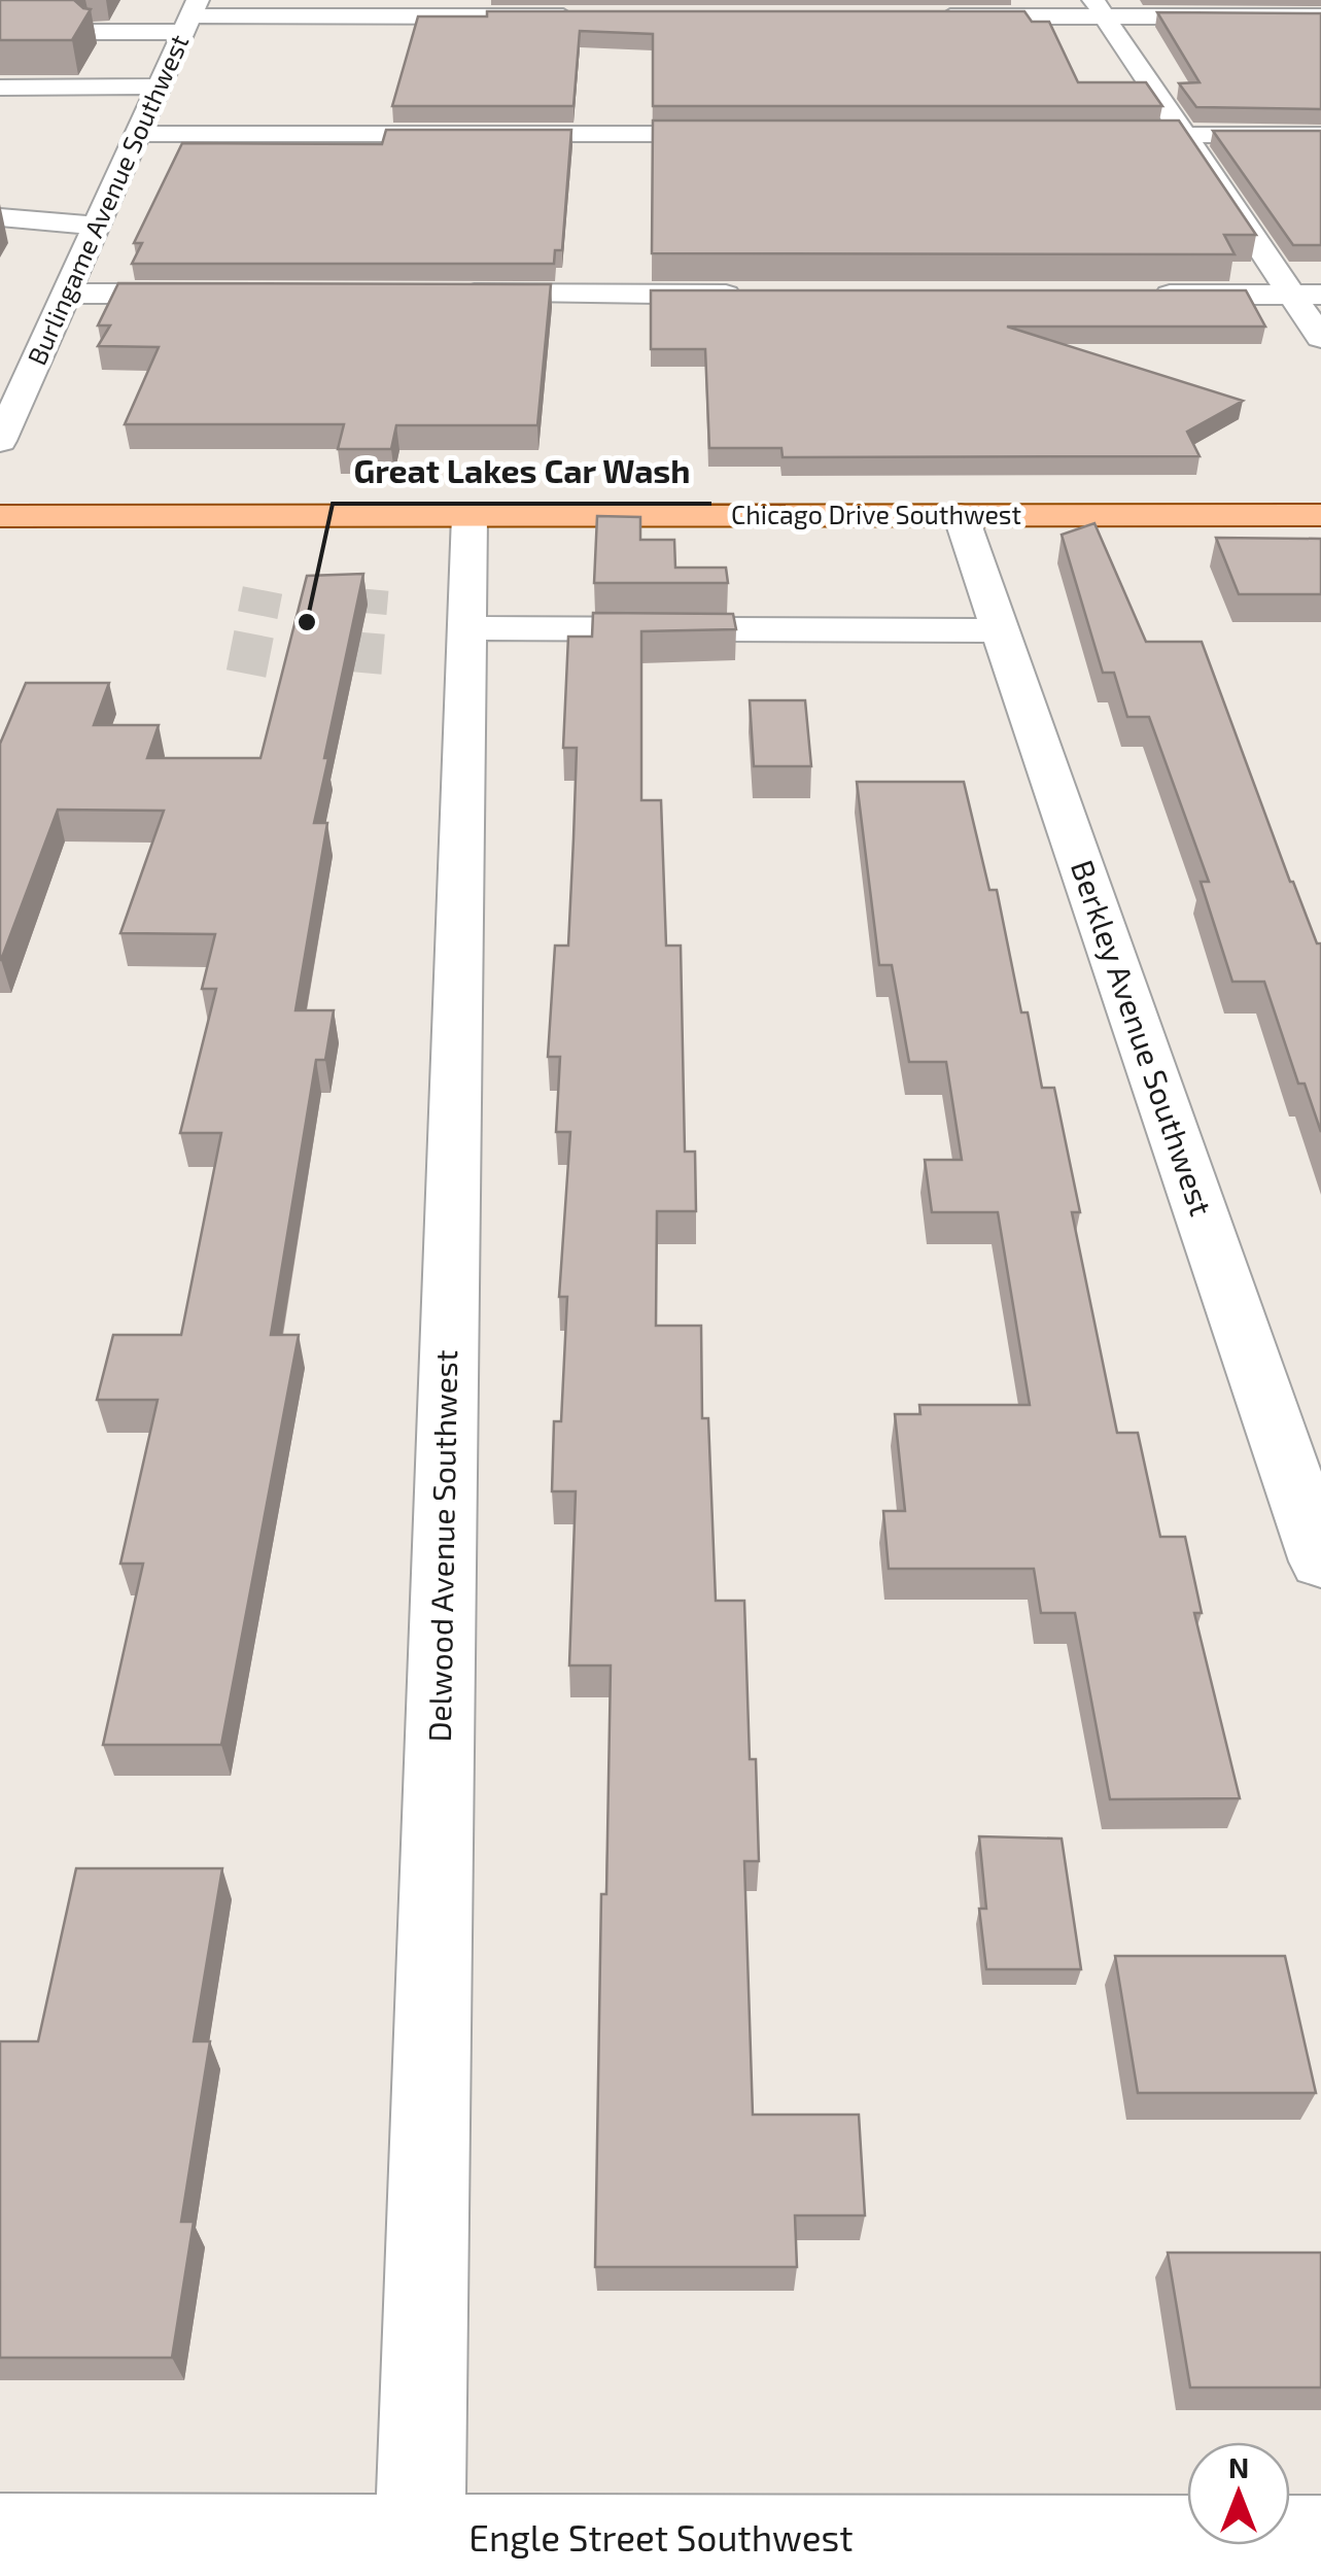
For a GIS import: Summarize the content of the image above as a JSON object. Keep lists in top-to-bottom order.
{
  "streets": {
    "main road": ["Chicago Drive Southwest"],
    "street": [
      "Burlingame Avenue Southwest",
      "Berkley Avenue Southwest",
      "Delwood Avenue Southwest",
      "Engle Street Southwest"
    ]
  },
  "crossings": [
    ["Chicago Drive Southwest", "Berkley Avenue Southwest"],
    ["Chicago Drive Southwest", "Delwood Avenue Southwest"],
    ["Delwood Avenue Southwest", "Engle Street Southwest"]
  ],
  "places": ["Great Lakes Car Wash"],
  "north": "top"
}
